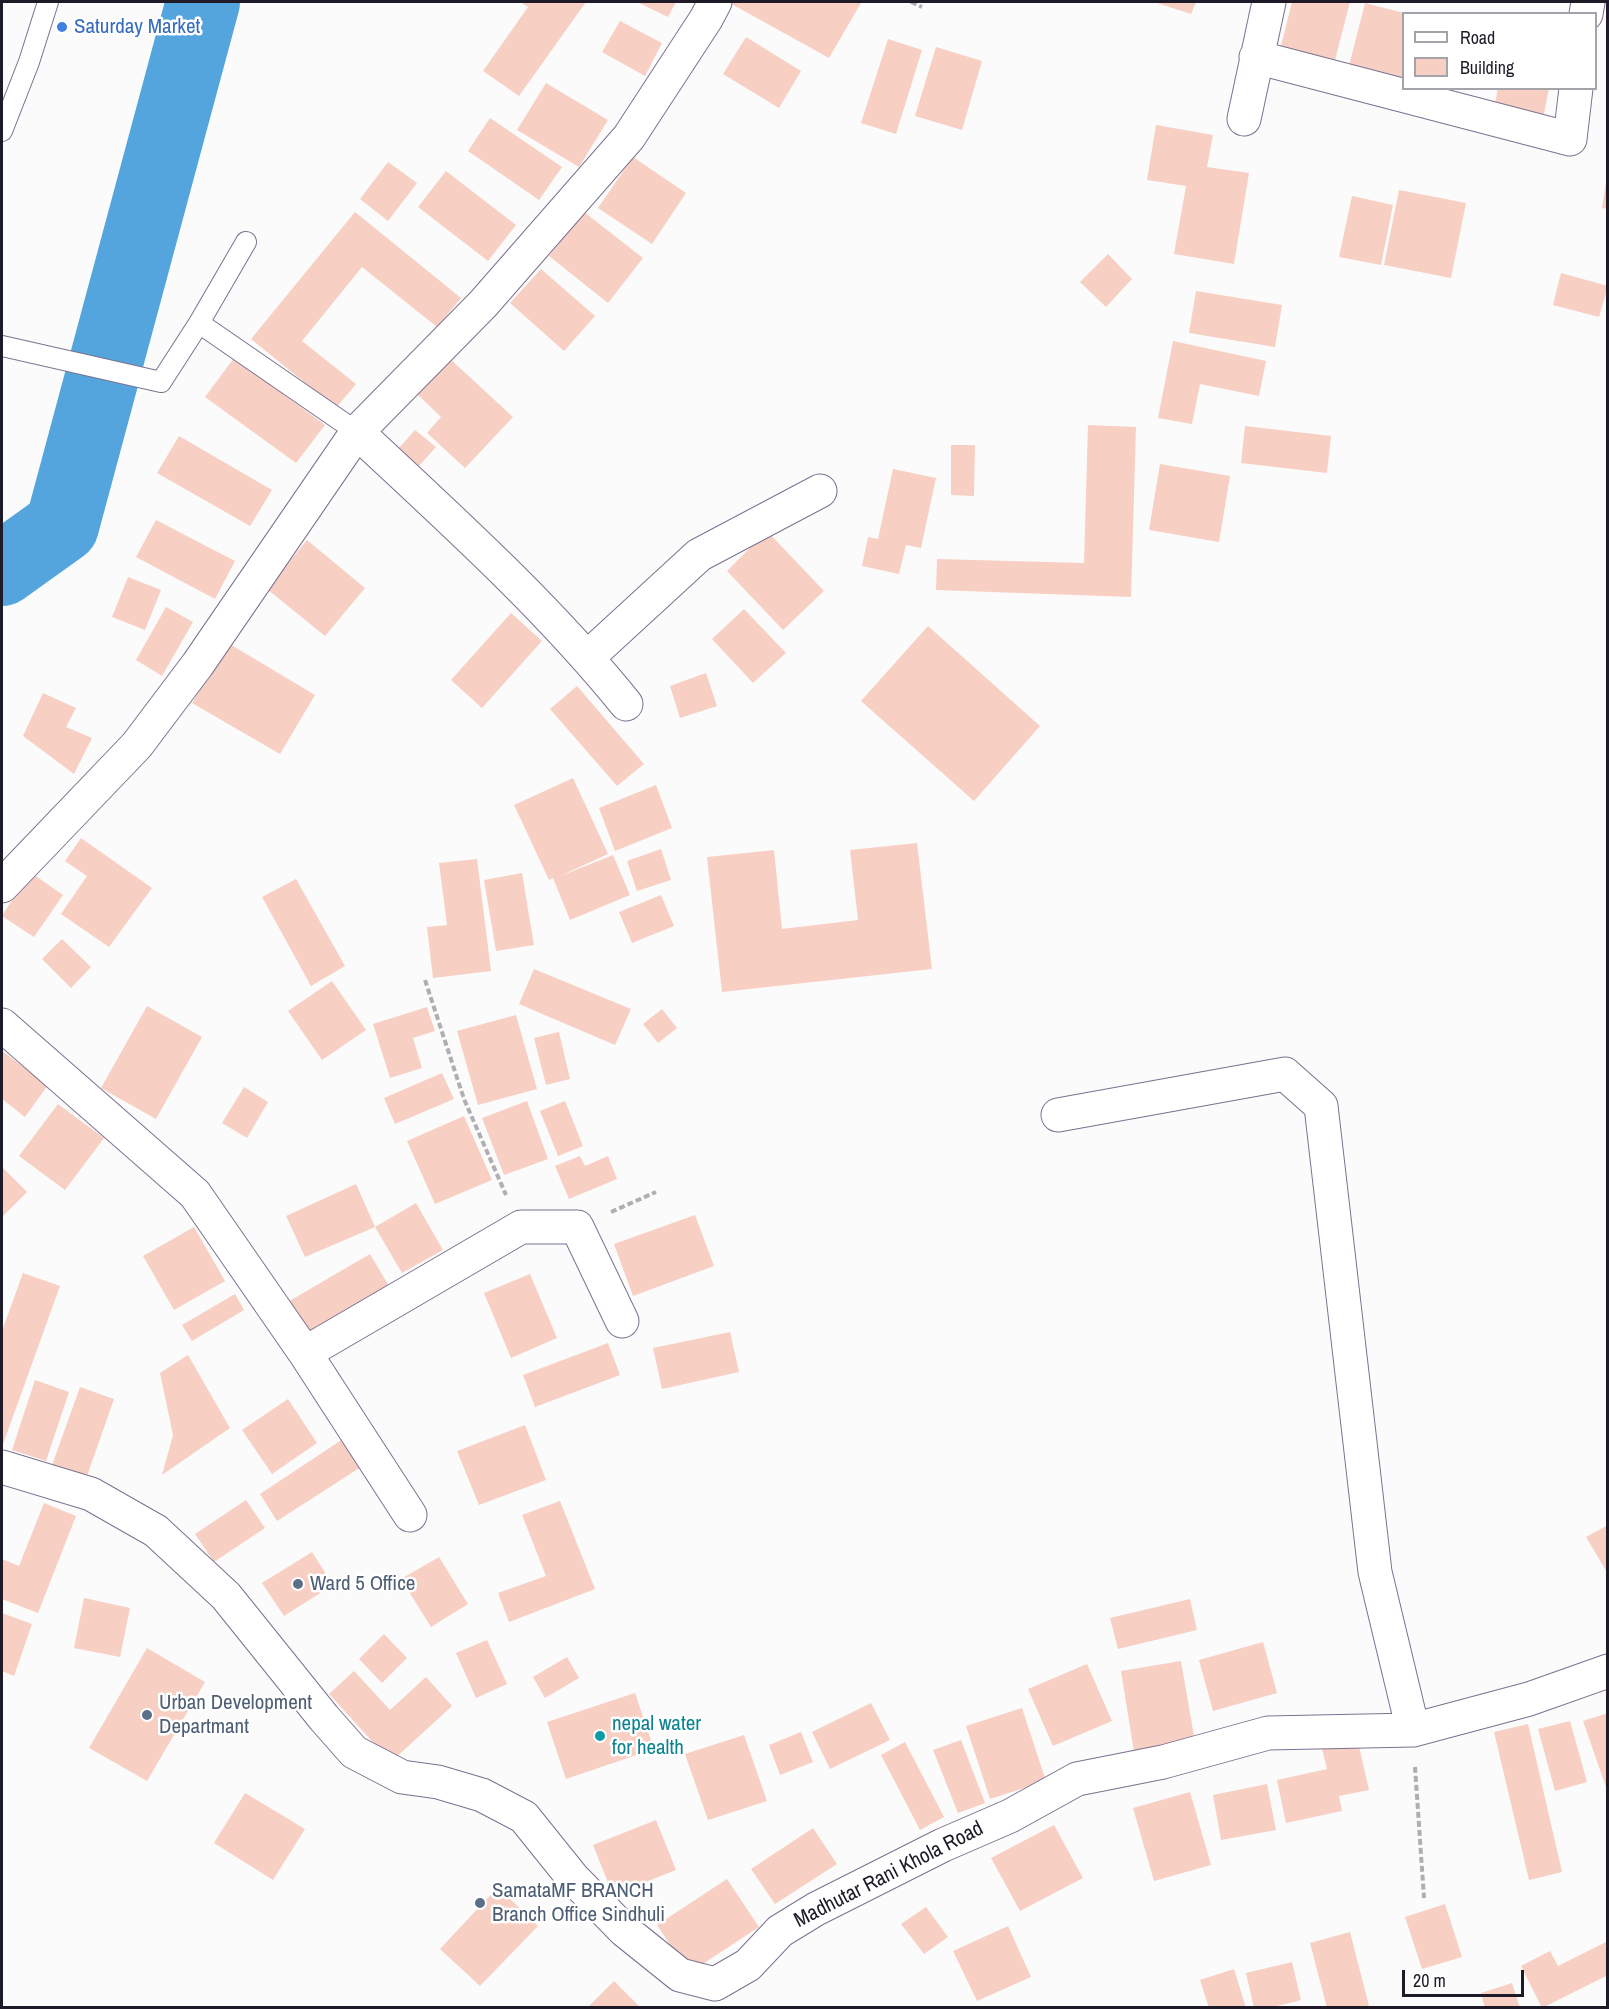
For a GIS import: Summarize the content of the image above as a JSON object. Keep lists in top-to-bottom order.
{
  "streets": {
    "street": ["Madhutar Rani Khola Road"]
  },
  "places": [
    "Saturday Market",
    "Ward 5 Office",
    "Urban Development Departmant",
    "nepal water for health",
    "SamataMF BRANCH Branch Office Sindhuli"
  ],
  "legend": ["Road", "Building"],
  "scale_bar": "20 m"
}
